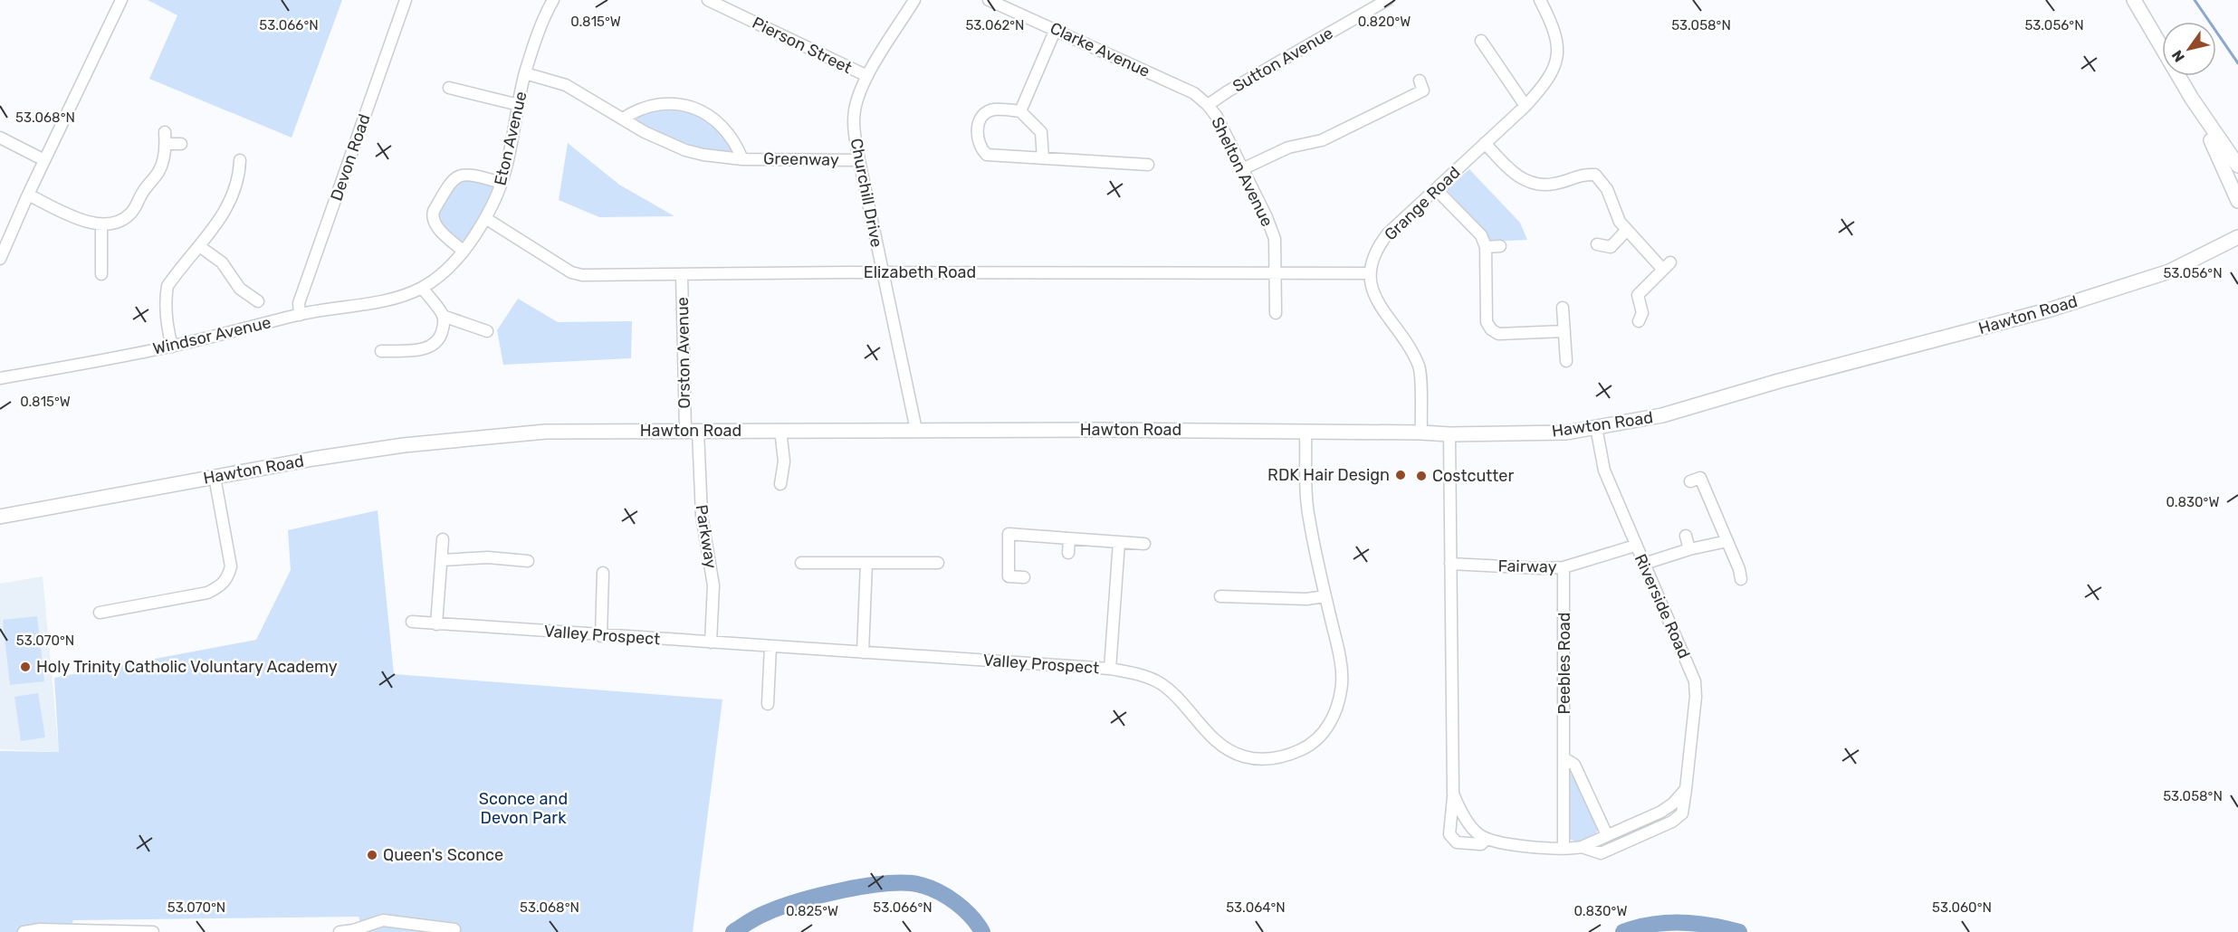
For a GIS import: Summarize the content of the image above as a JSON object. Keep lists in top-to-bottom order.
{
  "streets": {
    "street": [
      "Pierson Street",
      "Clarke Avenue",
      "Sutton Avenue",
      "Eton Avenue",
      "Devon Road",
      "Greenway",
      "Shelton Avenue",
      "Churchill Drive",
      "Grange Road",
      "Elizabeth Road",
      "Hawton Road",
      "Windsor Avenue",
      "Orston Avenue",
      "Parkway",
      "Fairway",
      "Riverside Road",
      "Valley Prospect",
      "Peebles Road"
    ]
  },
  "crossings": [
    ["Pierson Street", "Churchill Drive"],
    ["Clarke Avenue", "Sutton Avenue"],
    ["Clarke Avenue", "Shelton Avenue"],
    ["Sutton Avenue", "Shelton Avenue"],
    ["Eton Avenue", "Greenway"],
    ["Eton Avenue", "Elizabeth Road"],
    ["Eton Avenue", "Windsor Avenue"],
    ["Devon Road", "Windsor Avenue"],
    ["Greenway", "Churchill Drive"],
    ["Shelton Avenue", "Elizabeth Road"],
    ["Churchill Drive", "Elizabeth Road"],
    ["Churchill Drive", "Hawton Road"],
    ["Grange Road", "Elizabeth Road"],
    ["Grange Road", "Hawton Road"],
    ["Elizabeth Road", "Orston Avenue"],
    ["Hawton Road", "Orston Avenue"],
    ["Hawton Road", "Parkway"],
    ["Hawton Road", "Riverside Road"],
    ["Hawton Road", "Valley Prospect"],
    ["Orston Avenue", "Parkway"],
    ["Parkway", "Valley Prospect"],
    ["Fairway", "Riverside Road"],
    ["Fairway", "Peebles Road"],
    ["Riverside Road", "Peebles Road"]
  ],
  "parks": ["Sconce and Devon Park"],
  "places": [
    "RDK Hair Design",
    "Costcutter",
    "Holy Trinity Catholic Voluntary Academy",
    "Queen's Sconce"
  ],
  "north": "bottom left",
  "coordinates": [
    "0.815°W",
    "0.820°W",
    "53.066°N",
    "53.062°N",
    "53.058°N",
    "53.056°N",
    "53.068°N",
    "0.830°W",
    "53.070°N",
    "53.064°N",
    "53.060°N",
    "0.825°W"
  ]
}
